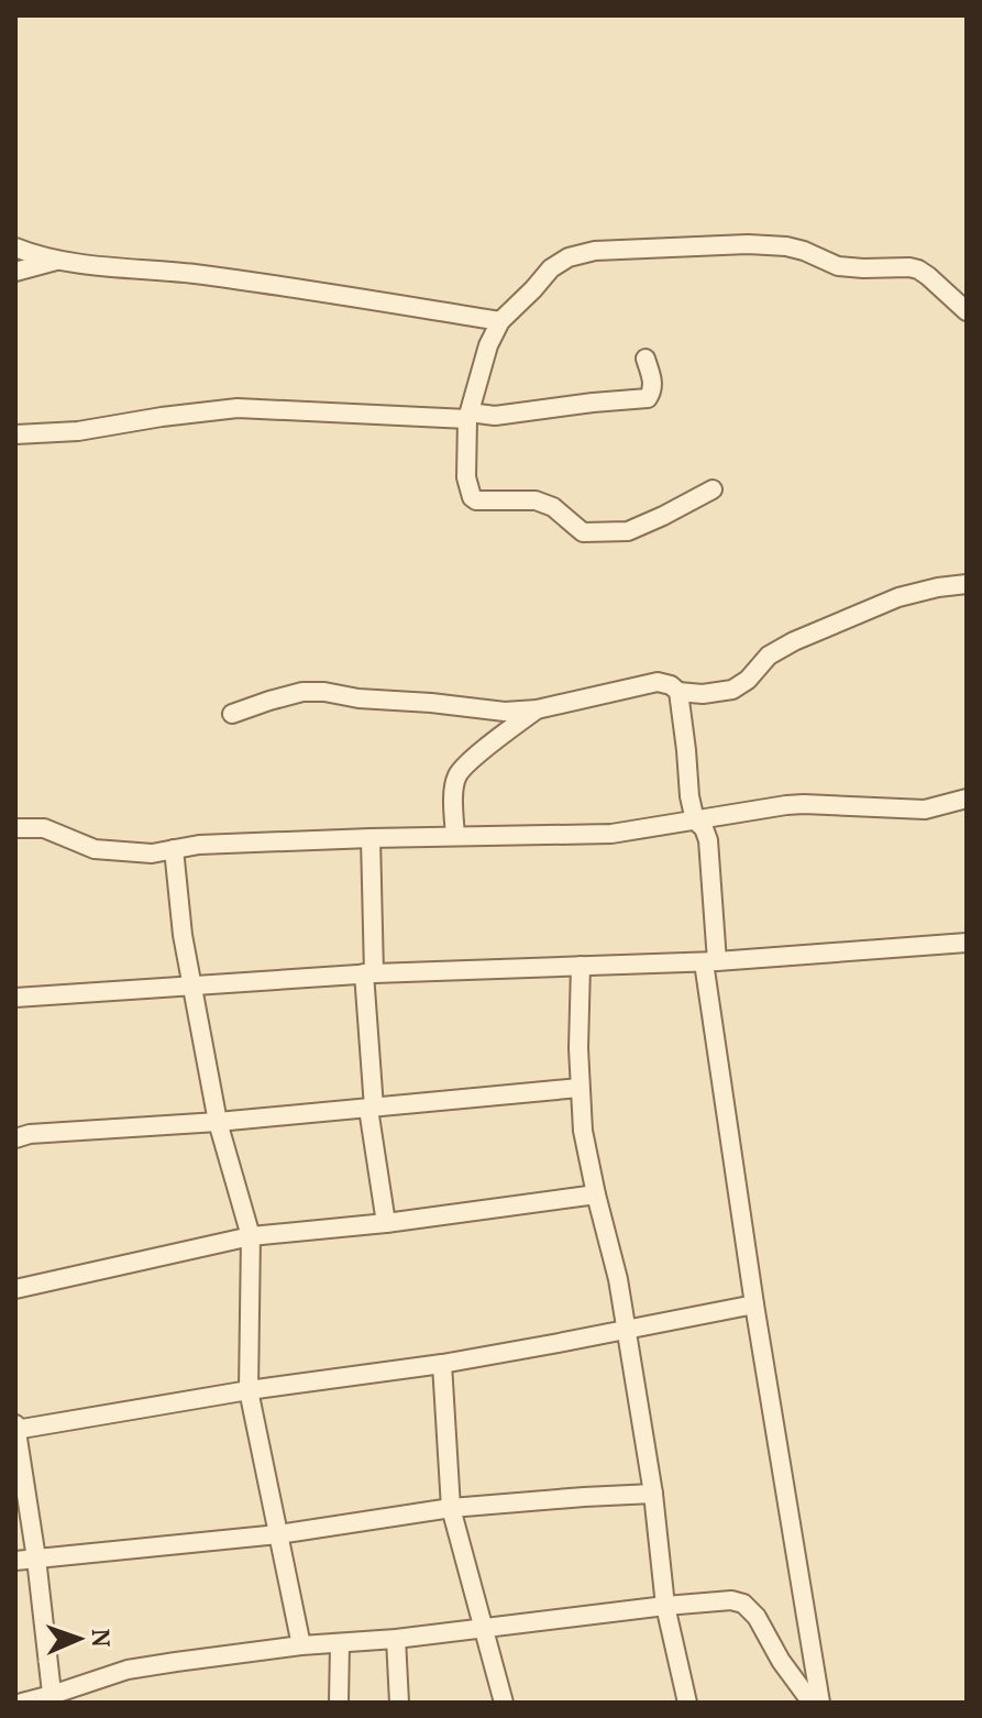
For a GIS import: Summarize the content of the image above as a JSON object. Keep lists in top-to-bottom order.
{
  "north": "right"
}
